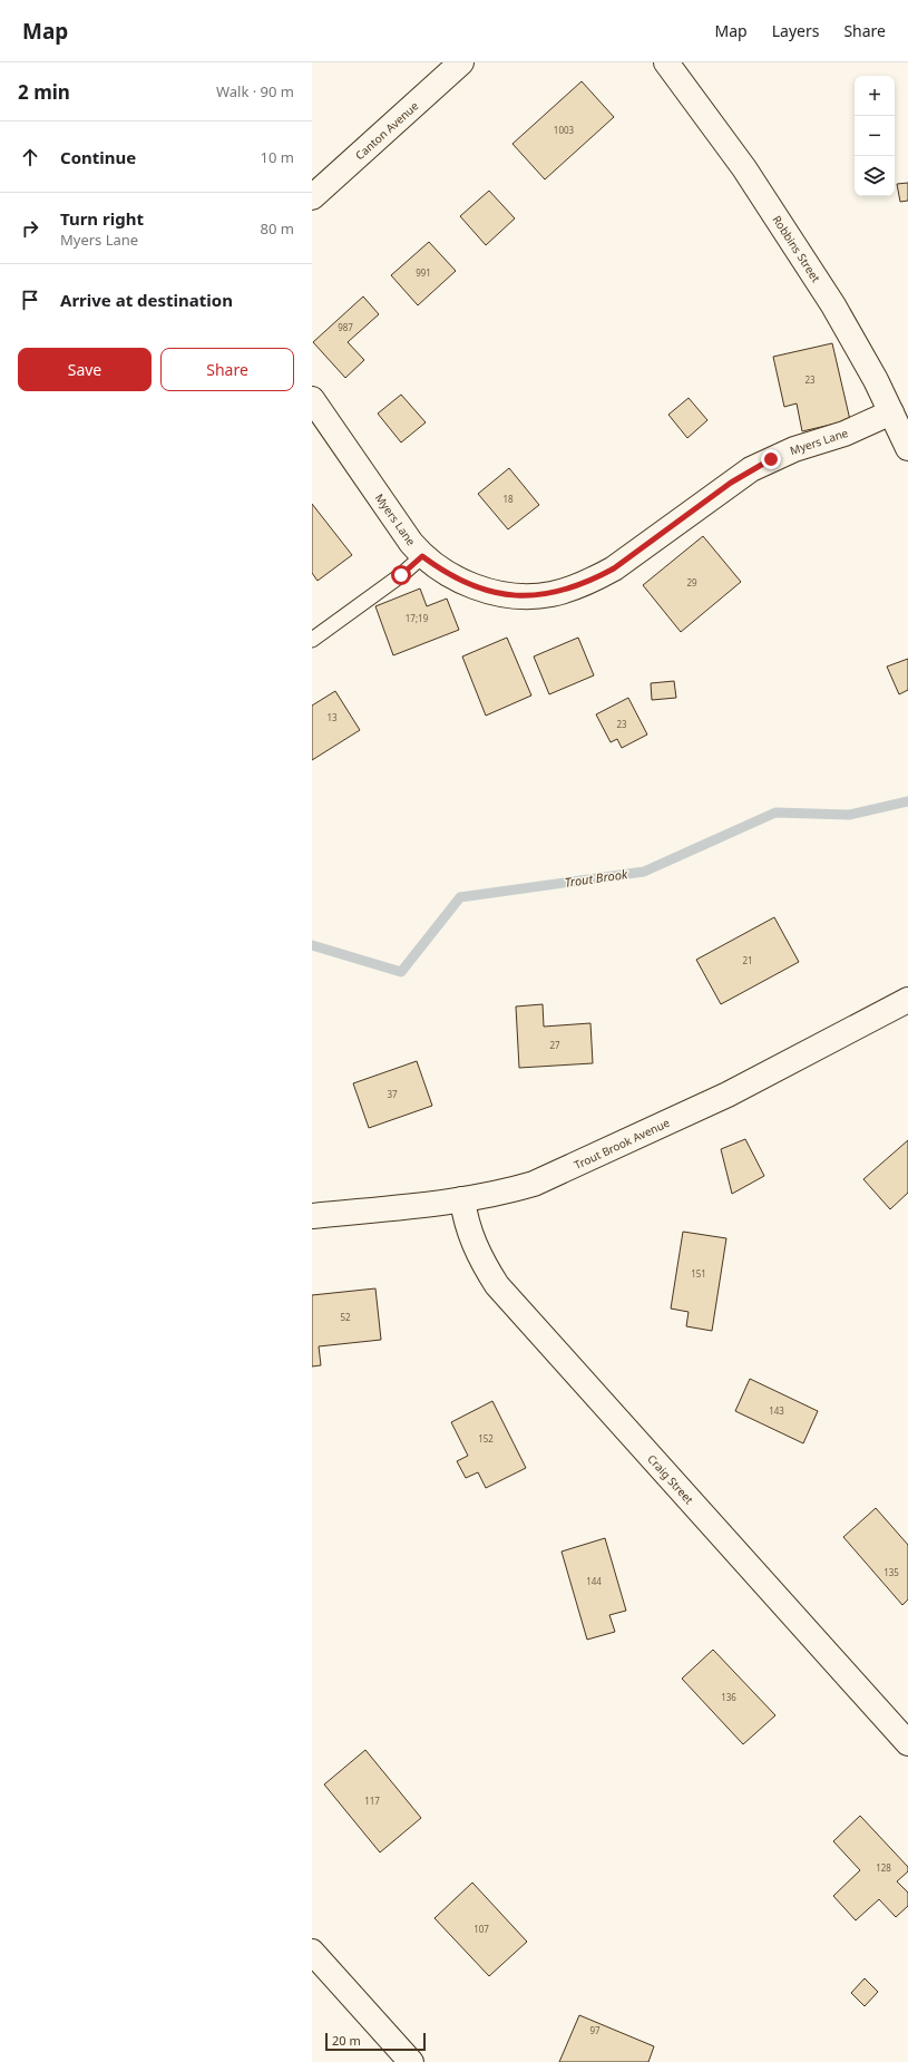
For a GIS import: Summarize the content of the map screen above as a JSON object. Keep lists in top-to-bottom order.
{
  "streets": {
    "street": [
      "Canton Avenue",
      "Robbins Street",
      "Myers Lane",
      "Trout Brook Avenue",
      "Craig Street"
    ]
  },
  "crossings": [
    ["Robbins Street", "Myers Lane"],
    ["Trout Brook Avenue", "Craig Street"]
  ],
  "water": ["Trout Brook"],
  "house_numbers": [
    "1003",
    "991",
    "987",
    "23",
    "18",
    "29",
    "17;19",
    "13",
    "23",
    "21",
    "27",
    "37",
    "151",
    "52",
    "143",
    "152",
    "135",
    "144",
    "136",
    "117",
    "128",
    "107",
    "97"
  ],
  "scale_bar": "20 m",
  "page": {
    "header": "Map",
    "nav": ["Map", "Layers", "Share"],
    "heading": ["2 min", "Walk · 90 m"],
    "map_buttons": ["+", "−"],
    "list": [
      ["Continue", "10 m"],
      ["Turn right", "Myers Lane", "80 m"],
      "Arrive at destination"
    ],
    "buttons": ["Save", "Share"],
    "scale": "20 m"
  }
}
